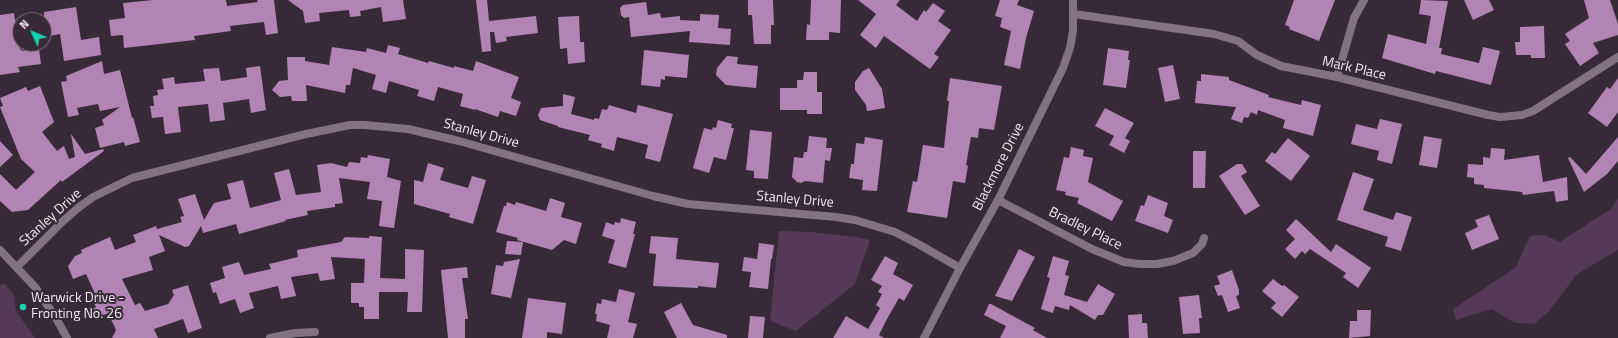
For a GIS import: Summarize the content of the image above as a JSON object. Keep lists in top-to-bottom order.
{
  "streets": {
    "street": [
      "Mark Place",
      "Stanley Drive",
      "Blackmore Drive",
      "Bradley Place"
    ]
  },
  "crossings": [
    ["Mark Place", "Blackmore Drive"],
    ["Stanley Drive", "Blackmore Drive"],
    ["Blackmore Drive", "Bradley Place"]
  ],
  "places": ["Warwick Drive - Fronting No. 26"],
  "north": "top left"
}
